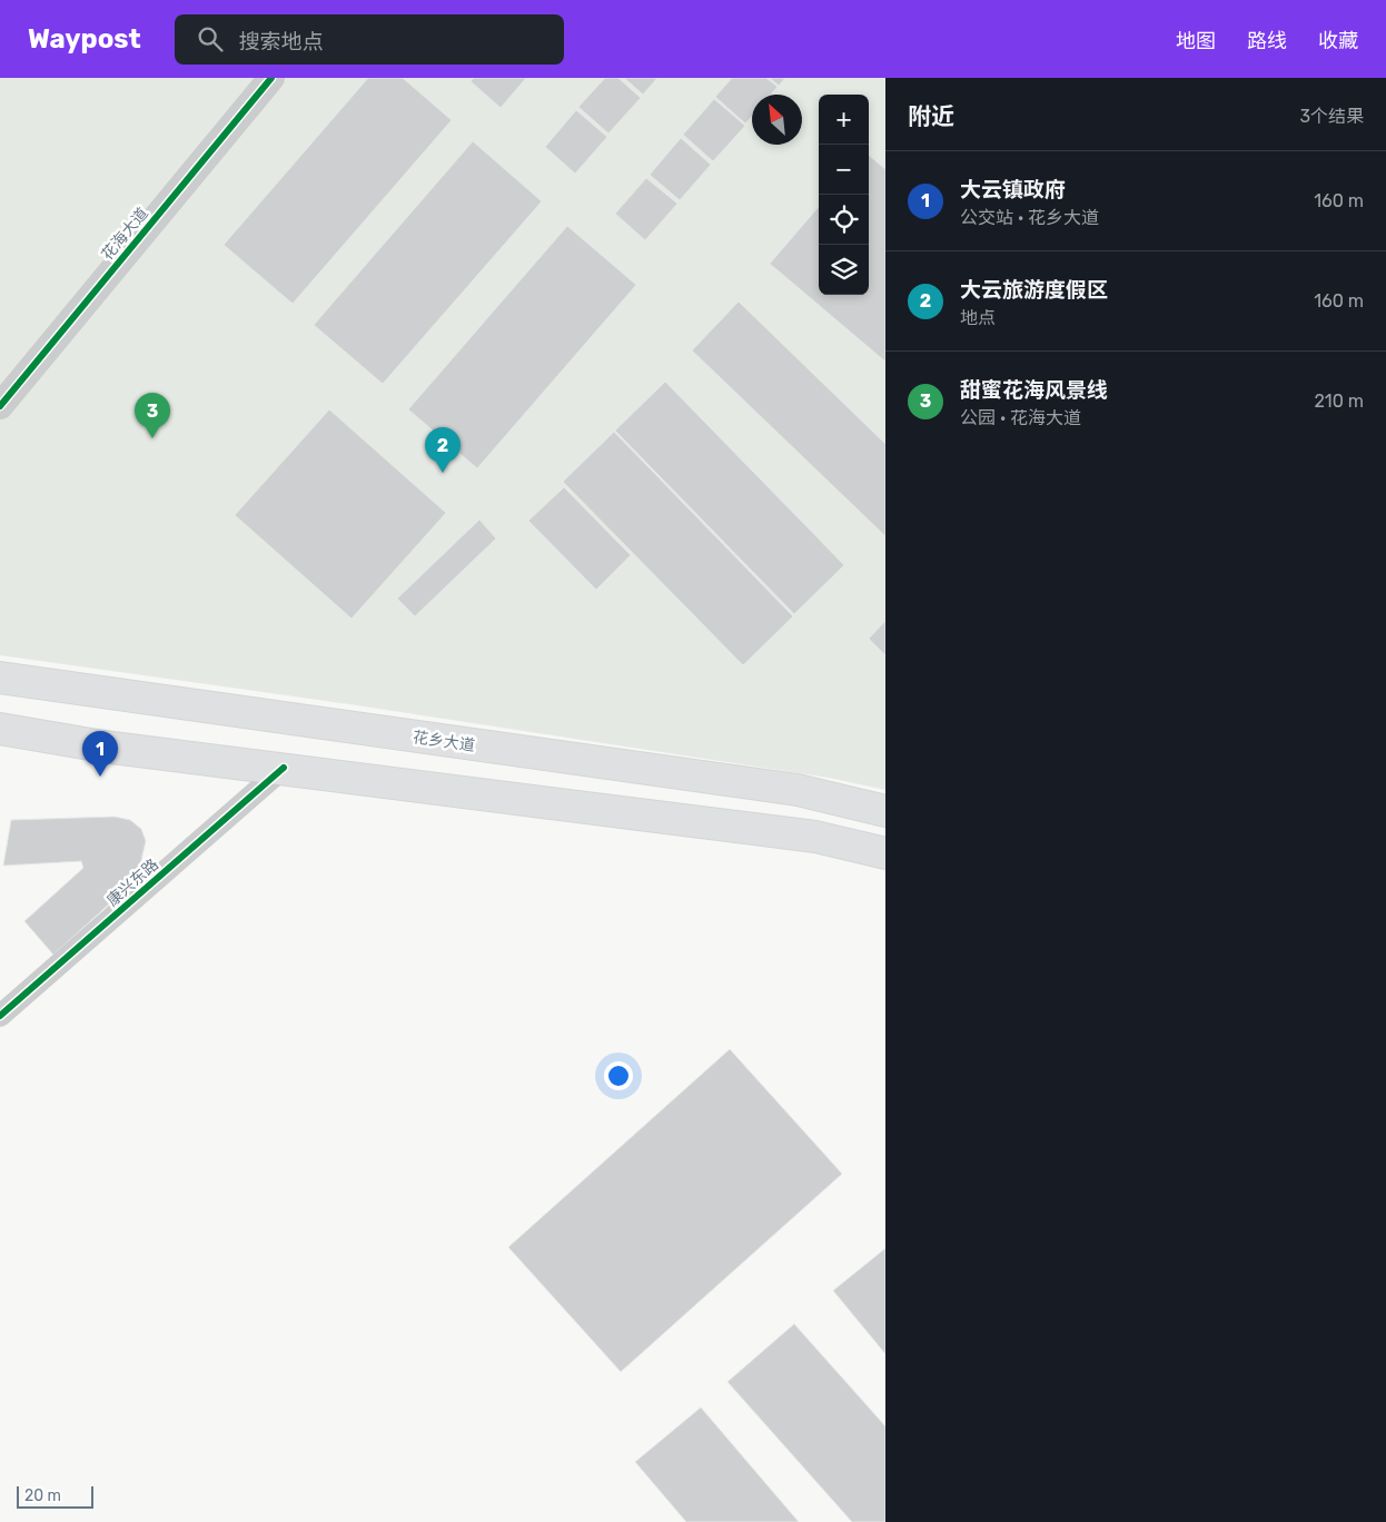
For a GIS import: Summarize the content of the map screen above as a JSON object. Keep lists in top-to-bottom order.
{
  "streets": {
    "main road": ["花乡大道"],
    "street": ["花海大道", "康兴东路"]
  },
  "scale_bar": "20 m",
  "north": "top left",
  "page": {
    "header": "Waypost",
    "search": "搜索地点",
    "nav": ["地图", "路线", "收藏"],
    "heading": ["附近", "3个结果"],
    "map_buttons": ["+", "−"],
    "list": [
      {
        "mark": "1",
        "name": "大云镇政府",
        "note": "公交站 · 花乡大道",
        "value": "160 m"
      },
      {
        "mark": "2",
        "name": "大云旅游度假区",
        "note": "地点",
        "value": "160 m"
      },
      {
        "mark": "3",
        "name": "甜蜜花海风景线",
        "note": "公园 · 花海大道",
        "value": "210 m"
      }
    ],
    "pins": ["3", "2", "1"],
    "scale": "20 m"
  }
}
